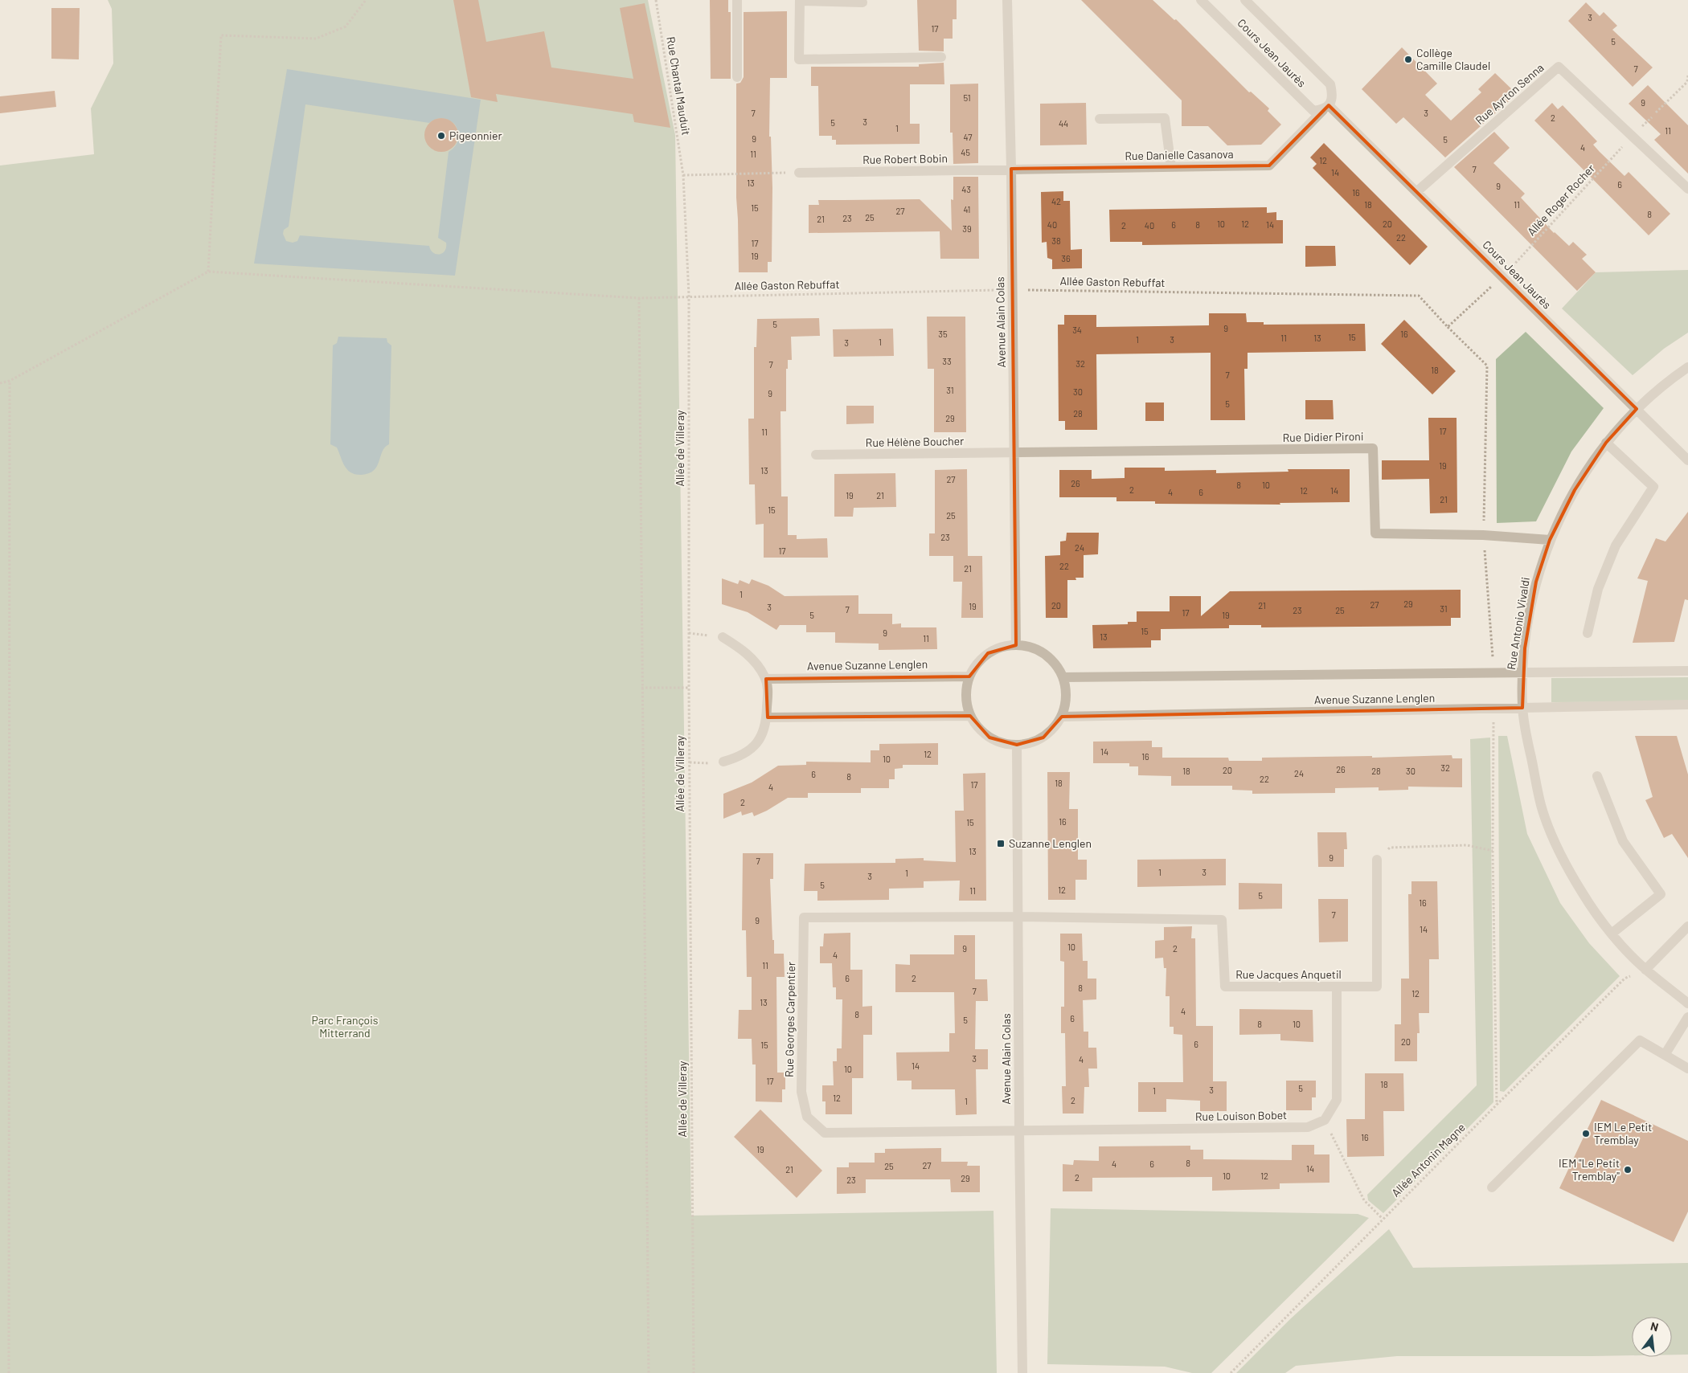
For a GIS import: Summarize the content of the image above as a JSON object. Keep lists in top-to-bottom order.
{
  "streets": {
    "street": [
      "Cours Jean Jaurès",
      "Rue Ayrton Senna",
      "Rue Danielle Casanova",
      "Rue Robert Bobin",
      "Avenue Alain Colas",
      "Rue Didier Pironi",
      "Rue Hélène Boucher",
      "Rue Antonio Vivaldi",
      "Avenue Suzanne Lenglen",
      "Rue Jacques Anquetil",
      "Rue Georges Carpentier",
      "Rue Louison Bobet"
    ],
    "path": [
      "Rue Chantal Mauduit",
      "Allée Roger Rocher",
      "Allée Gaston Rebuffat",
      "Allée de Villeray",
      "Allée Antonin Magne"
    ]
  },
  "crossings": [
    ["Cours Jean Jaurès", "Rue Ayrton Senna"],
    ["Cours Jean Jaurès", "Rue Danielle Casanova"],
    ["Cours Jean Jaurès", "Allée Roger Rocher"],
    ["Cours Jean Jaurès", "Allée Gaston Rebuffat"],
    ["Cours Jean Jaurès", "Rue Antonio Vivaldi"],
    ["Rue Chantal Mauduit", "Allée de Villeray"],
    ["Rue Ayrton Senna", "Allée Roger Rocher"],
    ["Rue Danielle Casanova", "Rue Robert Bobin"],
    ["Rue Danielle Casanova", "Avenue Alain Colas"],
    ["Rue Robert Bobin", "Avenue Alain Colas"],
    ["Allée Roger Rocher", "Allée Gaston Rebuffat"],
    ["Allée Gaston Rebuffat", "Avenue Alain Colas"],
    ["Allée Gaston Rebuffat", "Allée de Villeray"],
    ["Avenue Alain Colas", "Rue Didier Pironi"],
    ["Avenue Alain Colas", "Rue Hélène Boucher"],
    ["Avenue Alain Colas", "Avenue Suzanne Lenglen"],
    ["Avenue Alain Colas", "Rue Jacques Anquetil"],
    ["Avenue Alain Colas", "Rue Georges Carpentier"],
    ["Avenue Alain Colas", "Rue Louison Bobet"],
    ["Rue Didier Pironi", "Rue Hélène Boucher"],
    ["Rue Didier Pironi", "Rue Antonio Vivaldi"],
    ["Rue Antonio Vivaldi", "Avenue Suzanne Lenglen"],
    ["Rue Antonio Vivaldi", "Allée Antonin Magne"],
    ["Rue Jacques Anquetil", "Rue Georges Carpentier"],
    ["Rue Georges Carpentier", "Rue Louison Bobet"]
  ],
  "parks": ["Parc François Mitterrand"],
  "places": {
    "other": [
      "Collège Camille Claudel",
      "Pigeonnier",
      "IEM Le Petit Tremblay",
      "IEM \"Le Petit Tremblay\""
    ],
    "transit": ["Suzanne Lenglen"]
  },
  "house_numbers": [
    "3",
    "17",
    "5",
    "7",
    "51",
    "9",
    "7",
    "3",
    "2",
    "3",
    "5",
    "44",
    "1",
    "11",
    "47",
    "9",
    "5",
    "4",
    "45",
    "11",
    "12",
    "7",
    "14",
    "13",
    "6",
    "9",
    "43",
    "16",
    "42",
    "18",
    "11",
    "15",
    "41",
    "27",
    "8",
    "25",
    "23",
    "21",
    "10",
    "12",
    "20",
    "40",
    "6",
    "8",
    "14",
    "2",
    "40",
    "39",
    "22",
    "38",
    "17",
    "19",
    "36",
    "5",
    "9",
    "34",
    "35",
    "16",
    "15",
    "11",
    "13",
    "1",
    "3",
    "1",
    "3",
    "33",
    "32",
    "7",
    "18",
    "7",
    "31",
    "30",
    "9",
    "5",
    "28",
    "29",
    "17",
    "11",
    "19",
    "13",
    "27",
    "26",
    "8",
    "10",
    "2",
    "12",
    "14",
    "4",
    "6",
    "19",
    "21",
    "21",
    "15",
    "25",
    "23",
    "24",
    "17",
    "22",
    "21",
    "1",
    "29",
    "27",
    "20",
    "21",
    "19",
    "3",
    "31",
    "7",
    "23",
    "25",
    "17",
    "5",
    "19",
    "15",
    "9",
    "13",
    "11",
    "14",
    "12",
    "16",
    "10",
    "32",
    "26",
    "20",
    "18",
    "28",
    "30",
    "24",
    "6",
    "8",
    "22",
    "18",
    "17",
    "4",
    "2",
    "16",
    "15",
    "13",
    "9",
    "7",
    "1",
    "3",
    "1",
    "3",
    "5",
    "12",
    "11",
    "5",
    "16",
    "7",
    "9",
    "14",
    "10",
    "9",
    "2",
    "4",
    "11",
    "6",
    "2",
    "8",
    "7",
    "12",
    "13",
    "4",
    "8",
    "6",
    "5",
    "8",
    "10",
    "20",
    "6",
    "15",
    "3",
    "4",
    "14",
    "10",
    "17",
    "18",
    "5",
    "3",
    "1",
    "12",
    "2",
    "1",
    "16",
    "19",
    "8",
    "4",
    "6",
    "27",
    "25",
    "14",
    "21",
    "10",
    "12",
    "2",
    "29",
    "23"
  ],
  "north": "top"
}
